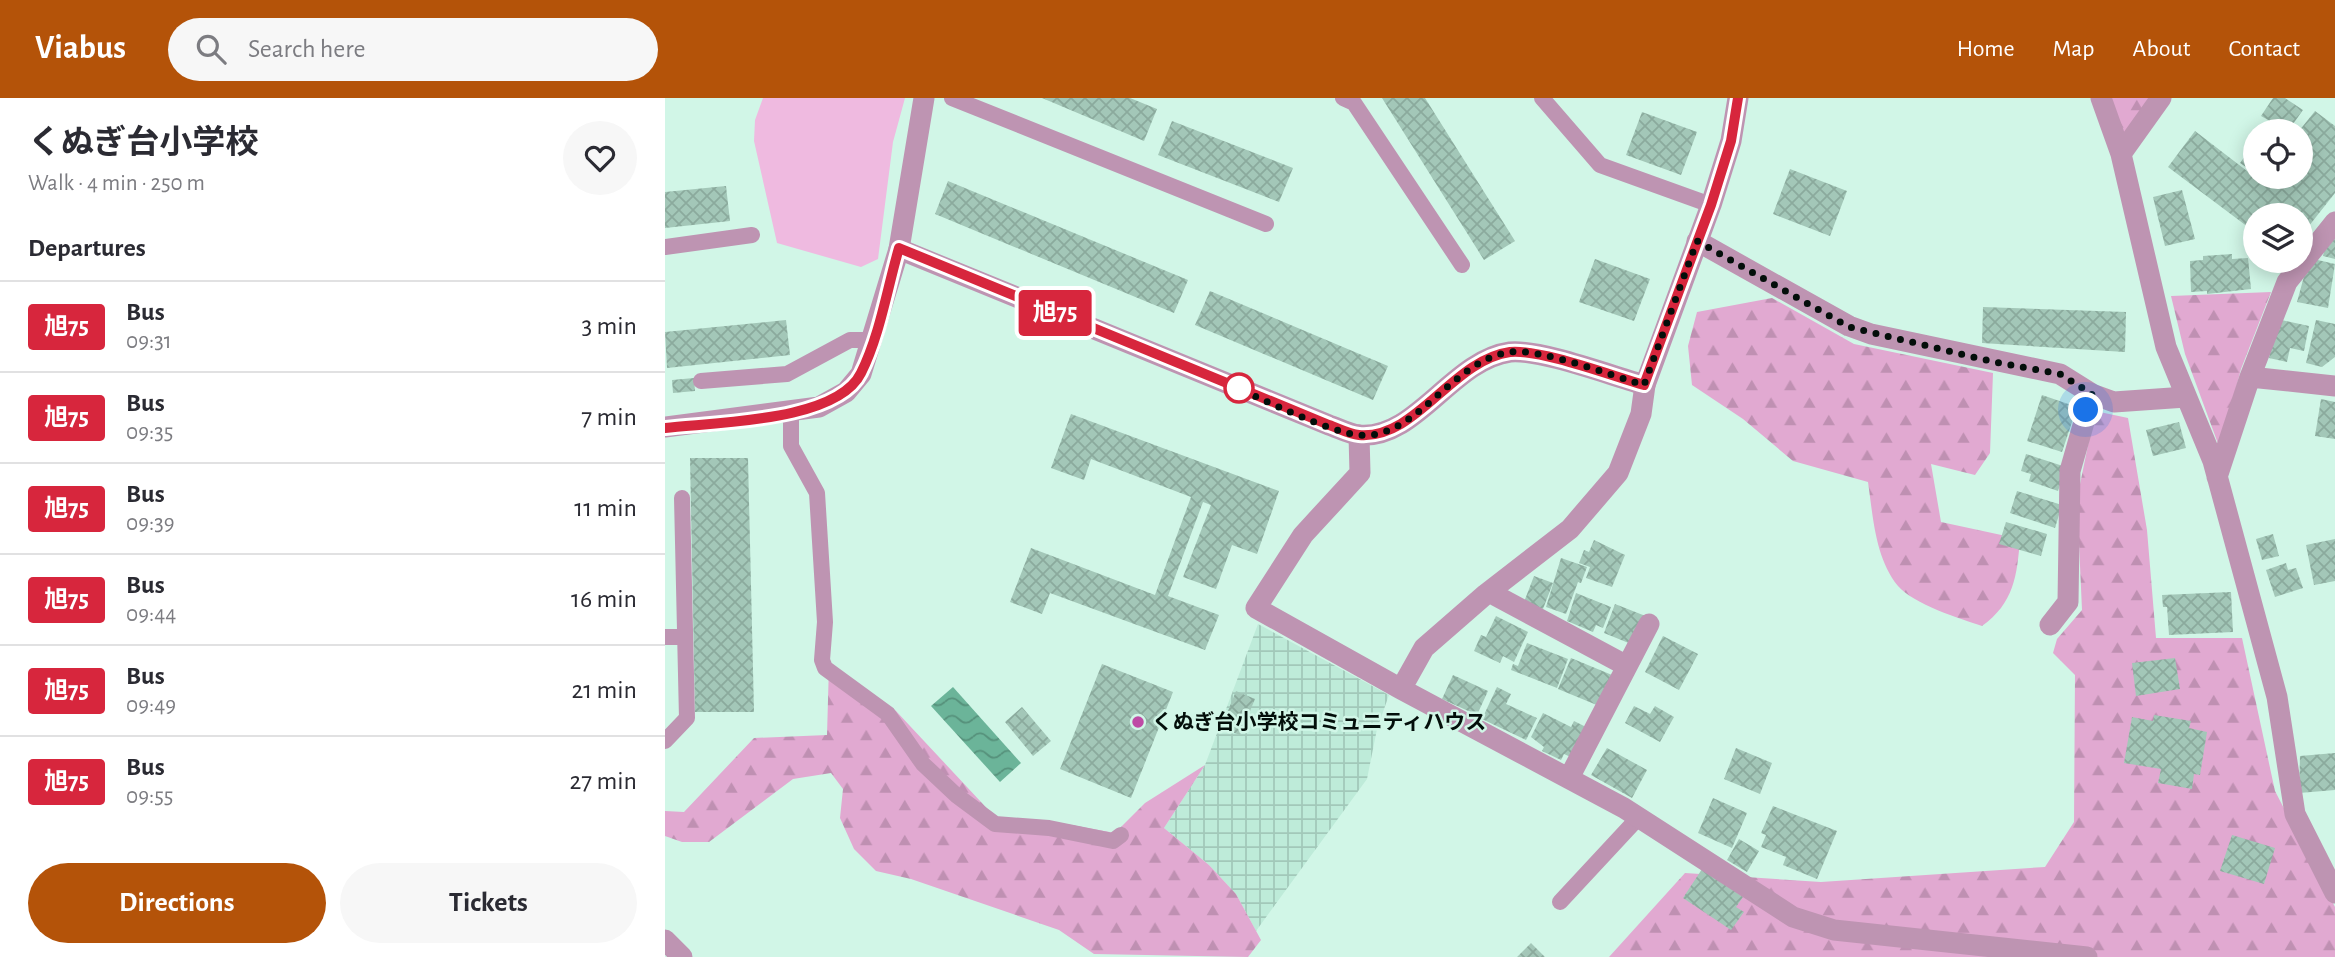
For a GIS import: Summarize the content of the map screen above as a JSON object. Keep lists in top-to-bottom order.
{
  "places": ["くぬぎ台小学校コミュニティハウス"],
  "lines": ["bus line 旭75"],
  "page": {
    "header": "Viabus",
    "search": "Search here",
    "nav": [
      "Home",
      "Map",
      "About",
      "Contact"
    ],
    "heading": [
      ["くぬぎ台小学校", "Walk · 4 min · 250 m"],
      "Departures"
    ],
    "on_map": "旭75",
    "list": [
      {
        "mark": "旭75",
        "name": "Bus",
        "note": "09:31",
        "value": "3 min"
      },
      {
        "mark": "旭75",
        "name": "Bus",
        "note": "09:35",
        "value": "7 min"
      },
      {
        "mark": "旭75",
        "name": "Bus",
        "note": "09:39",
        "value": "11 min"
      },
      {
        "mark": "旭75",
        "name": "Bus",
        "note": "09:44",
        "value": "16 min"
      },
      {
        "mark": "旭75",
        "name": "Bus",
        "note": "09:49",
        "value": "21 min"
      },
      {
        "mark": "旭75",
        "name": "Bus",
        "note": "09:55",
        "value": "27 min"
      }
    ],
    "buttons": ["Directions", "Tickets"]
  }
}
